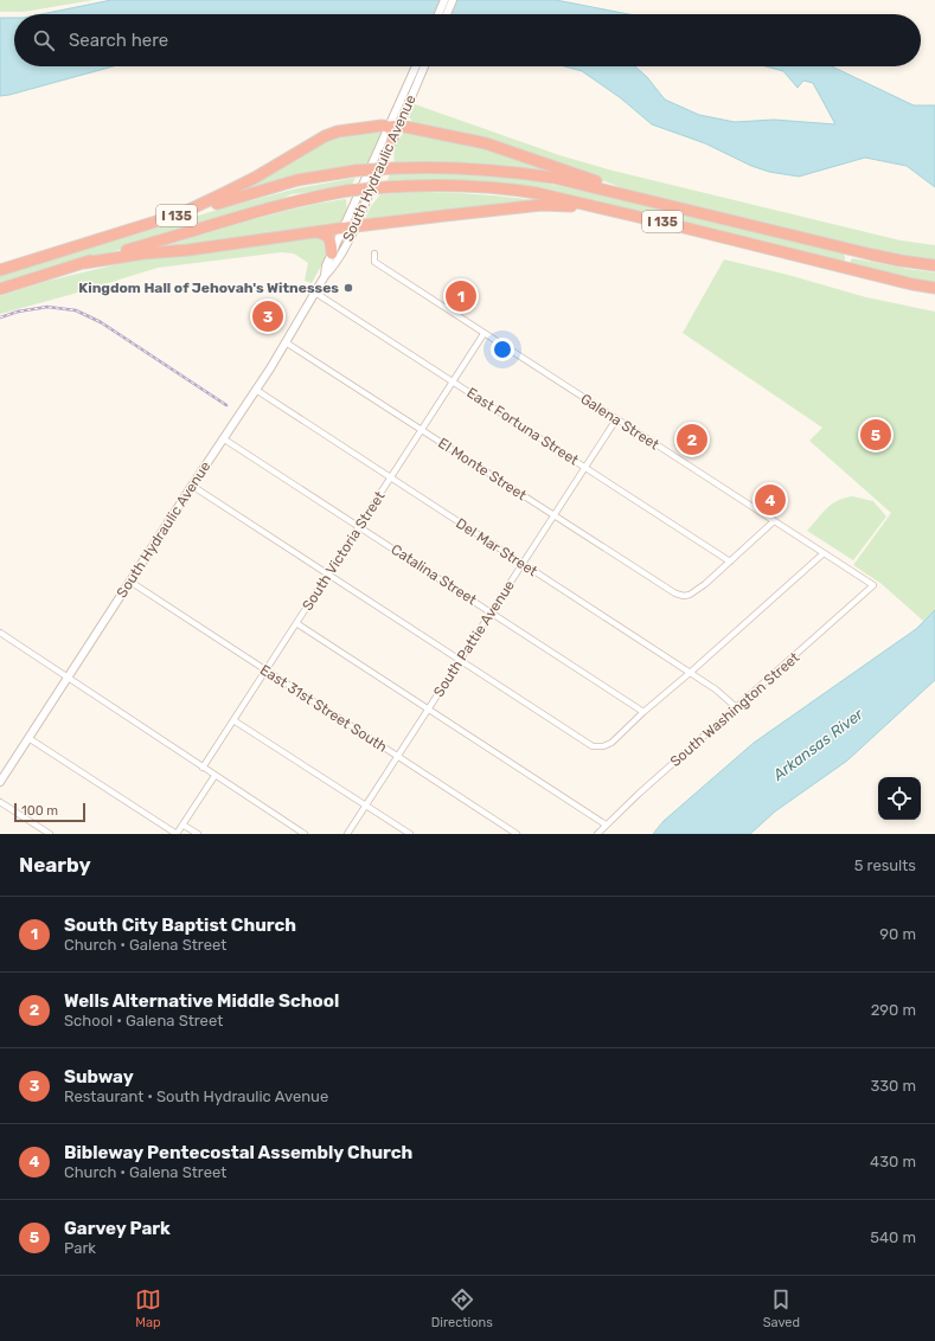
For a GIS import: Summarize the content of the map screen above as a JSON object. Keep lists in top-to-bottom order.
{
  "streets": {
    "highway": ["I 135"],
    "street": [
      "South Hydraulic Avenue",
      "Galena Street",
      "East Fortuna Street",
      "El Monte Street",
      "Del Mar Street",
      "South Victoria Street",
      "Catalina Street",
      "South Pattie Avenue",
      "East 31st Street South",
      "South Washington Street"
    ]
  },
  "crossings": [
    ["South Hydraulic Avenue", "East Fortuna Street"],
    ["South Hydraulic Avenue", "El Monte Street"],
    ["South Hydraulic Avenue", "Del Mar Street"],
    ["South Hydraulic Avenue", "Catalina Street"],
    ["South Hydraulic Avenue", "East 31st Street South"],
    ["Galena Street", "South Victoria Street"],
    ["Galena Street", "South Pattie Avenue"],
    ["Galena Street", "South Washington Street"],
    ["East Fortuna Street", "El Monte Street"],
    ["East Fortuna Street", "South Victoria Street"],
    ["East Fortuna Street", "South Pattie Avenue"],
    ["El Monte Street", "South Victoria Street"],
    ["El Monte Street", "South Pattie Avenue"],
    ["Del Mar Street", "South Victoria Street"],
    ["Del Mar Street", "South Pattie Avenue"],
    ["Del Mar Street", "South Washington Street"],
    ["South Victoria Street", "Catalina Street"],
    ["South Victoria Street", "East 31st Street South"],
    ["Catalina Street", "South Pattie Avenue"],
    ["South Pattie Avenue", "East 31st Street South"]
  ],
  "water": ["Arkansas River"],
  "places": ["Kingdom Hall of Jehovah's Witnesses"],
  "scale_bar": "100 m",
  "page": {
    "search": "Search here",
    "pins": [
      "1",
      "3",
      "5",
      "2",
      "4"
    ],
    "scale": "100 m",
    "heading": ["Nearby", "5 results"],
    "list": [
      {
        "mark": "1",
        "name": "South City Baptist Church",
        "note": "Church · Galena Street",
        "value": "90 m"
      },
      {
        "mark": "2",
        "name": "Wells Alternative Middle School",
        "note": "School · Galena Street",
        "value": "290 m"
      },
      {
        "mark": "3",
        "name": "Subway",
        "note": "Restaurant · South Hydraulic Avenue",
        "value": "330 m"
      },
      {
        "mark": "4",
        "name": "Bibleway Pentecostal Assembly Church",
        "note": "Church · Galena Street",
        "value": "430 m"
      },
      {
        "mark": "5",
        "name": "Garvey Park",
        "note": "Park",
        "value": "540 m"
      }
    ],
    "nav": ["Map", "Directions", "Saved"]
  }
}
